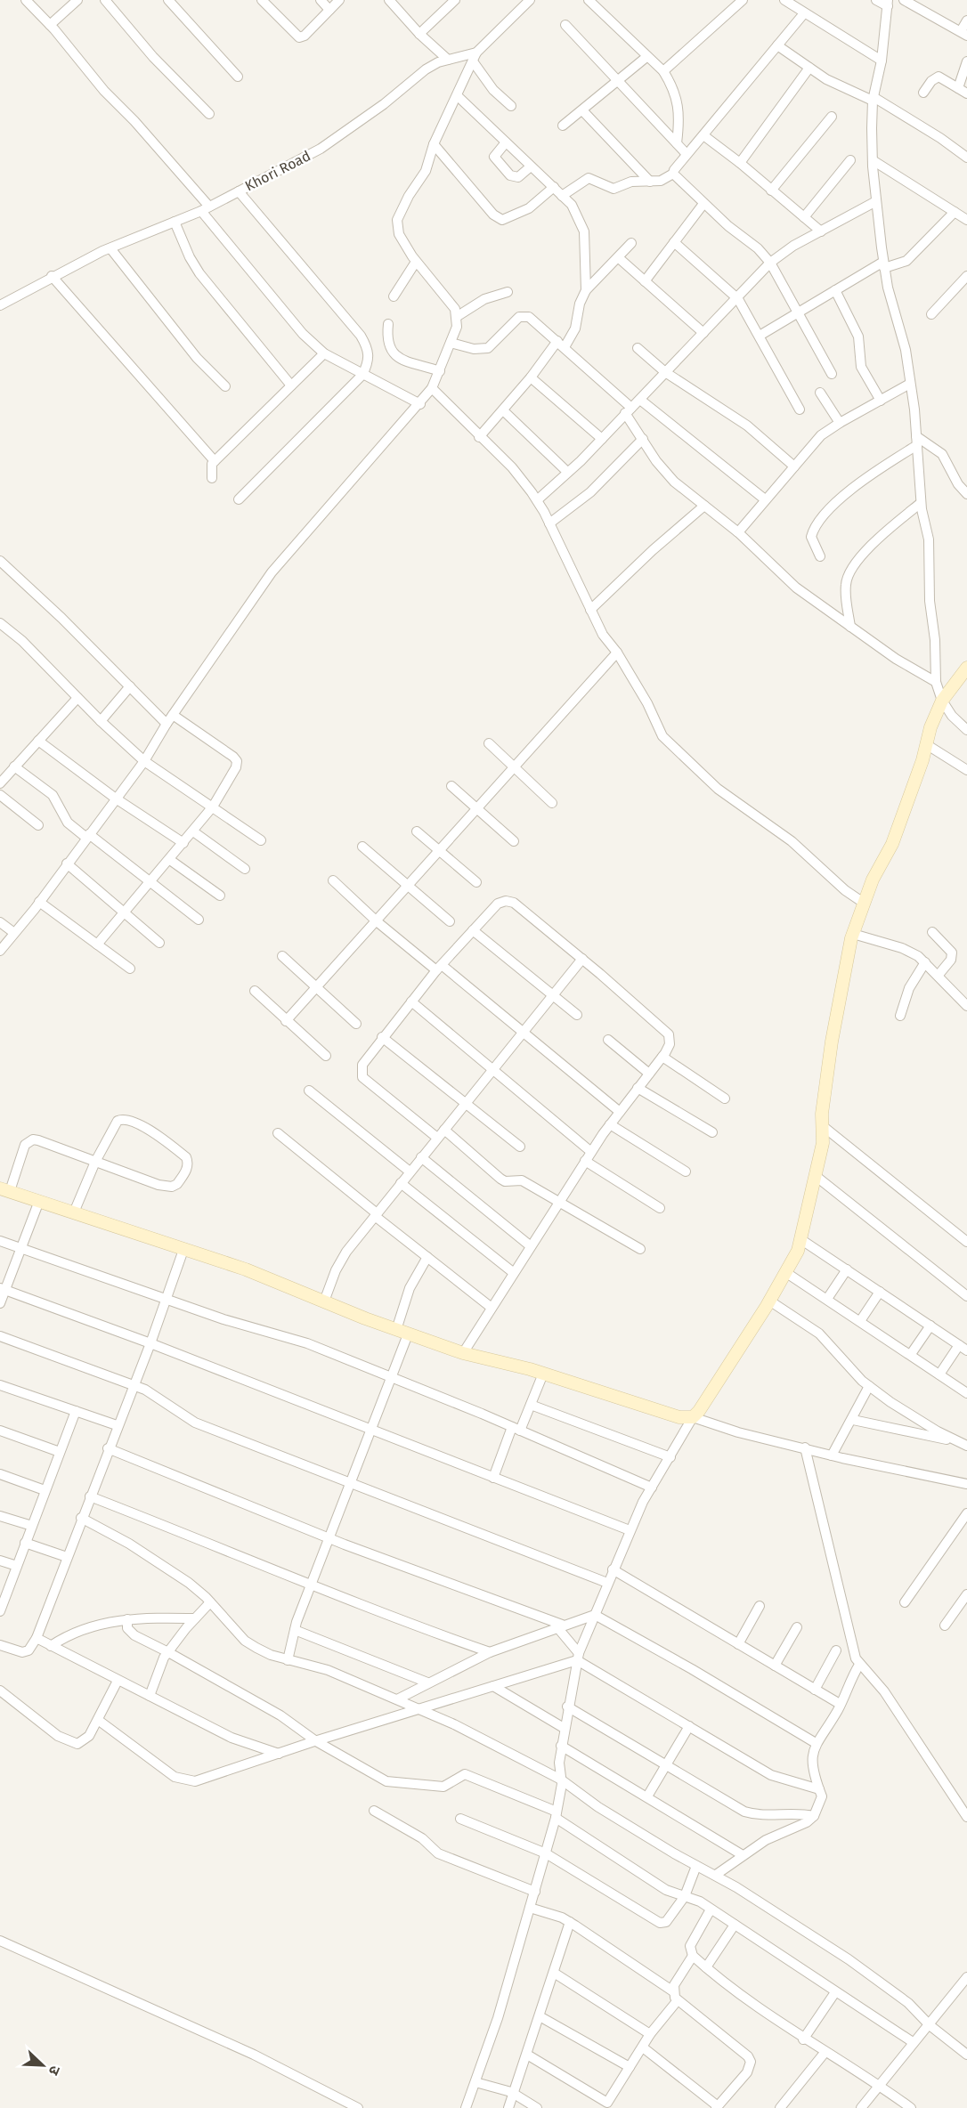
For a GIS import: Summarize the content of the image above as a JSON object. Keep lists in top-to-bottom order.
{
  "streets": {
    "street": ["Khori Road"]
  },
  "north": "bottom right"
}
